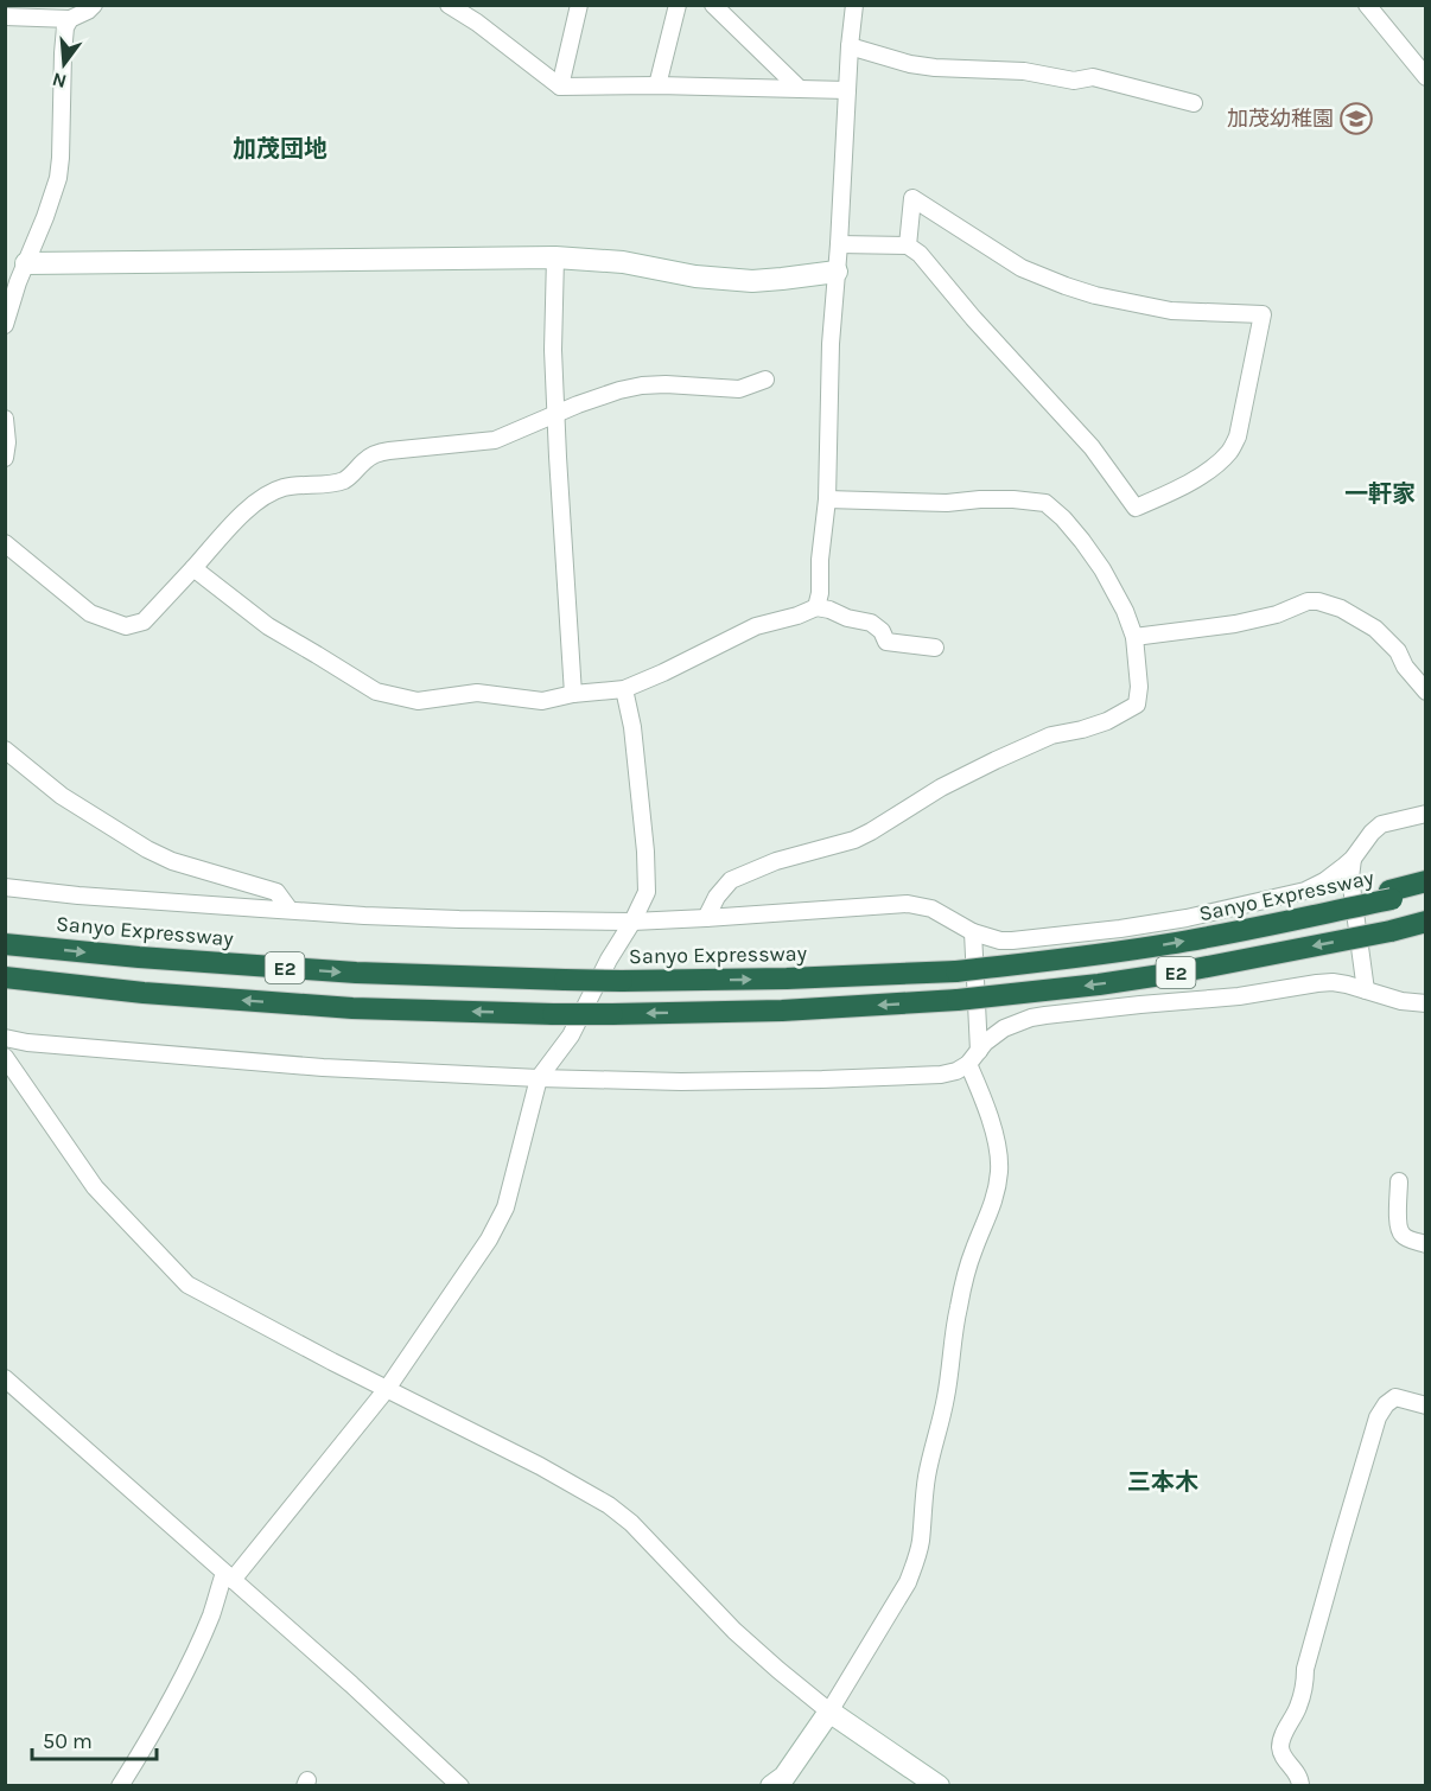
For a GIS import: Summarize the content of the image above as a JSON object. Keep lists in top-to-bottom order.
{
  "streets": {
    "highway": ["Sanyo Expressway", "E2"]
  },
  "districts": ["加茂団地", "一軒家", "三本木"],
  "places": {
    "school or university": ["加茂幼稚園"]
  },
  "scale_bar": "50 m",
  "north": "bottom"
}
